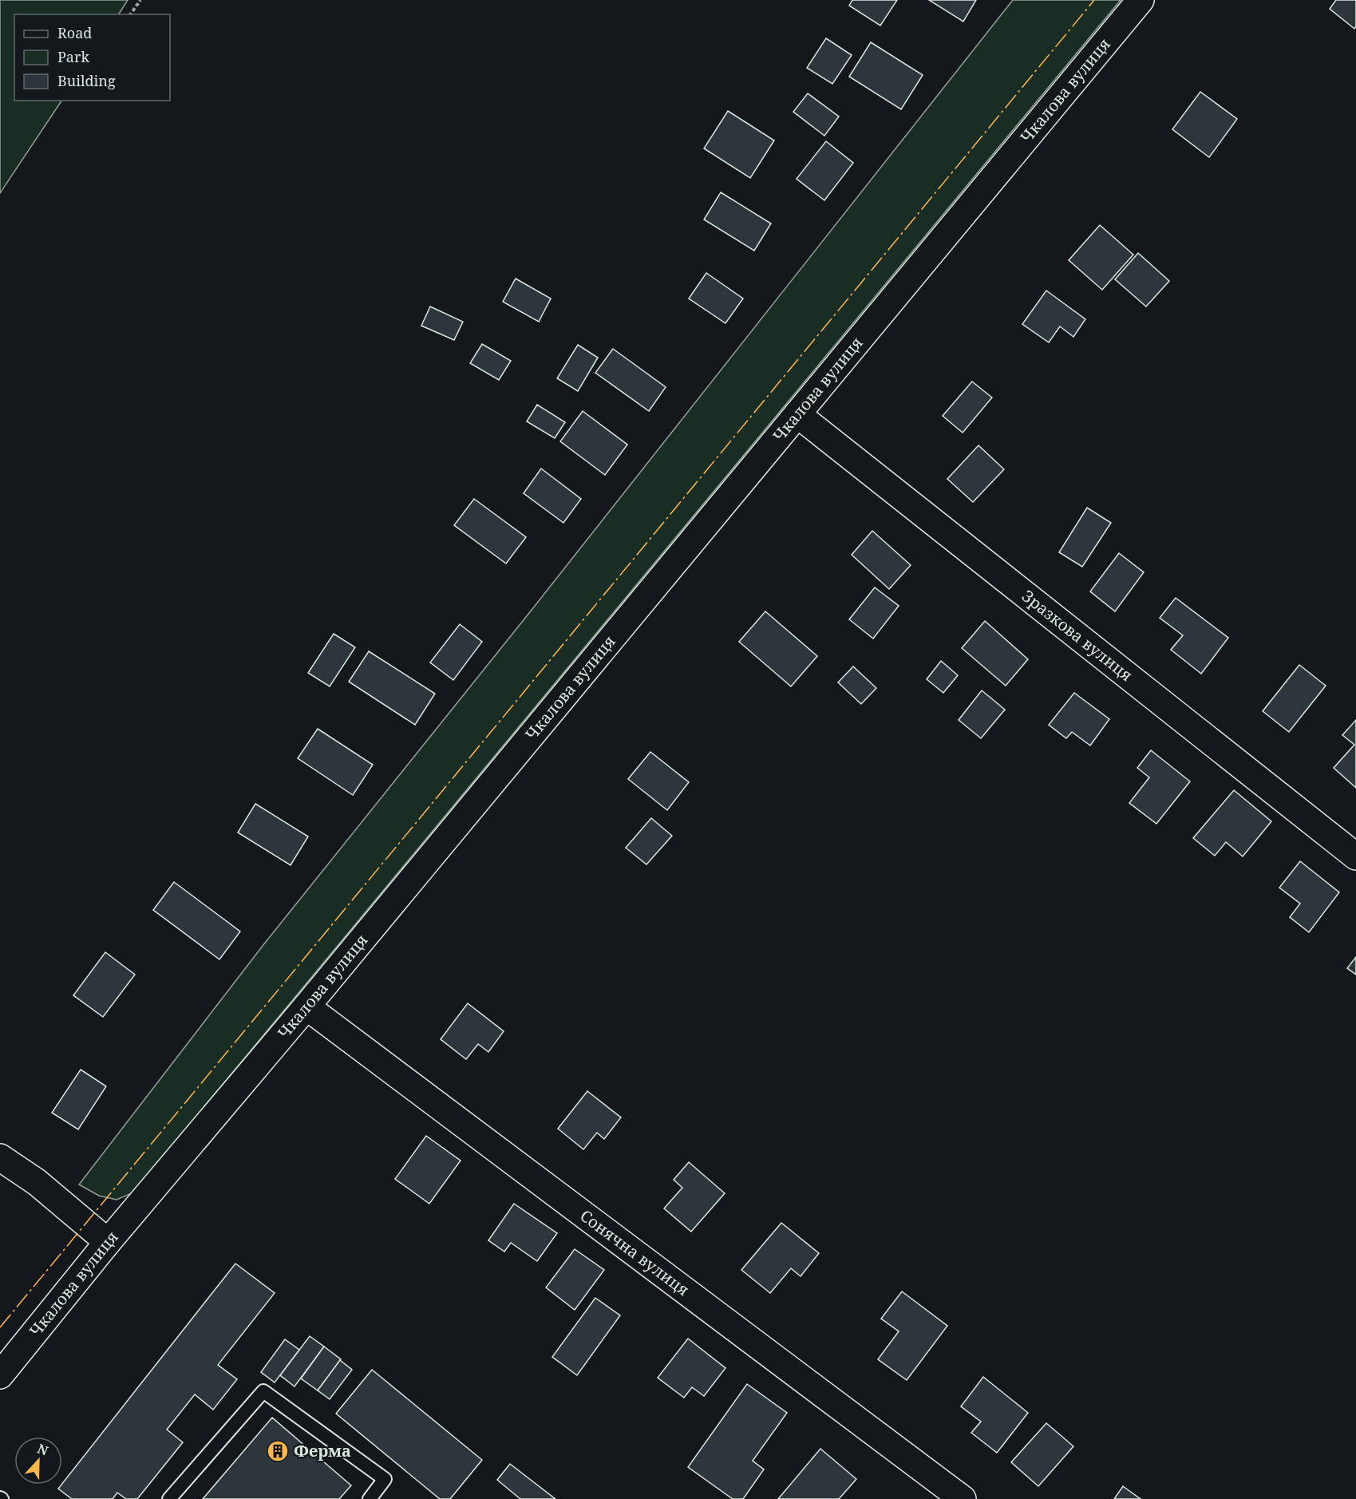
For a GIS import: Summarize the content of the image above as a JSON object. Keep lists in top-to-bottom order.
{
  "streets": {
    "street": ["Чкалова вулиця", "Зразкова вулиця", "Сонячна вулиця"]
  },
  "crossings": [
    ["Чкалова вулиця", "Зразкова вулиця"],
    ["Чкалова вулиця", "Сонячна вулиця"]
  ],
  "places": {
    "building": ["Ферма"]
  },
  "legend": ["Road", "Park", "Building"],
  "north": "top"
}
